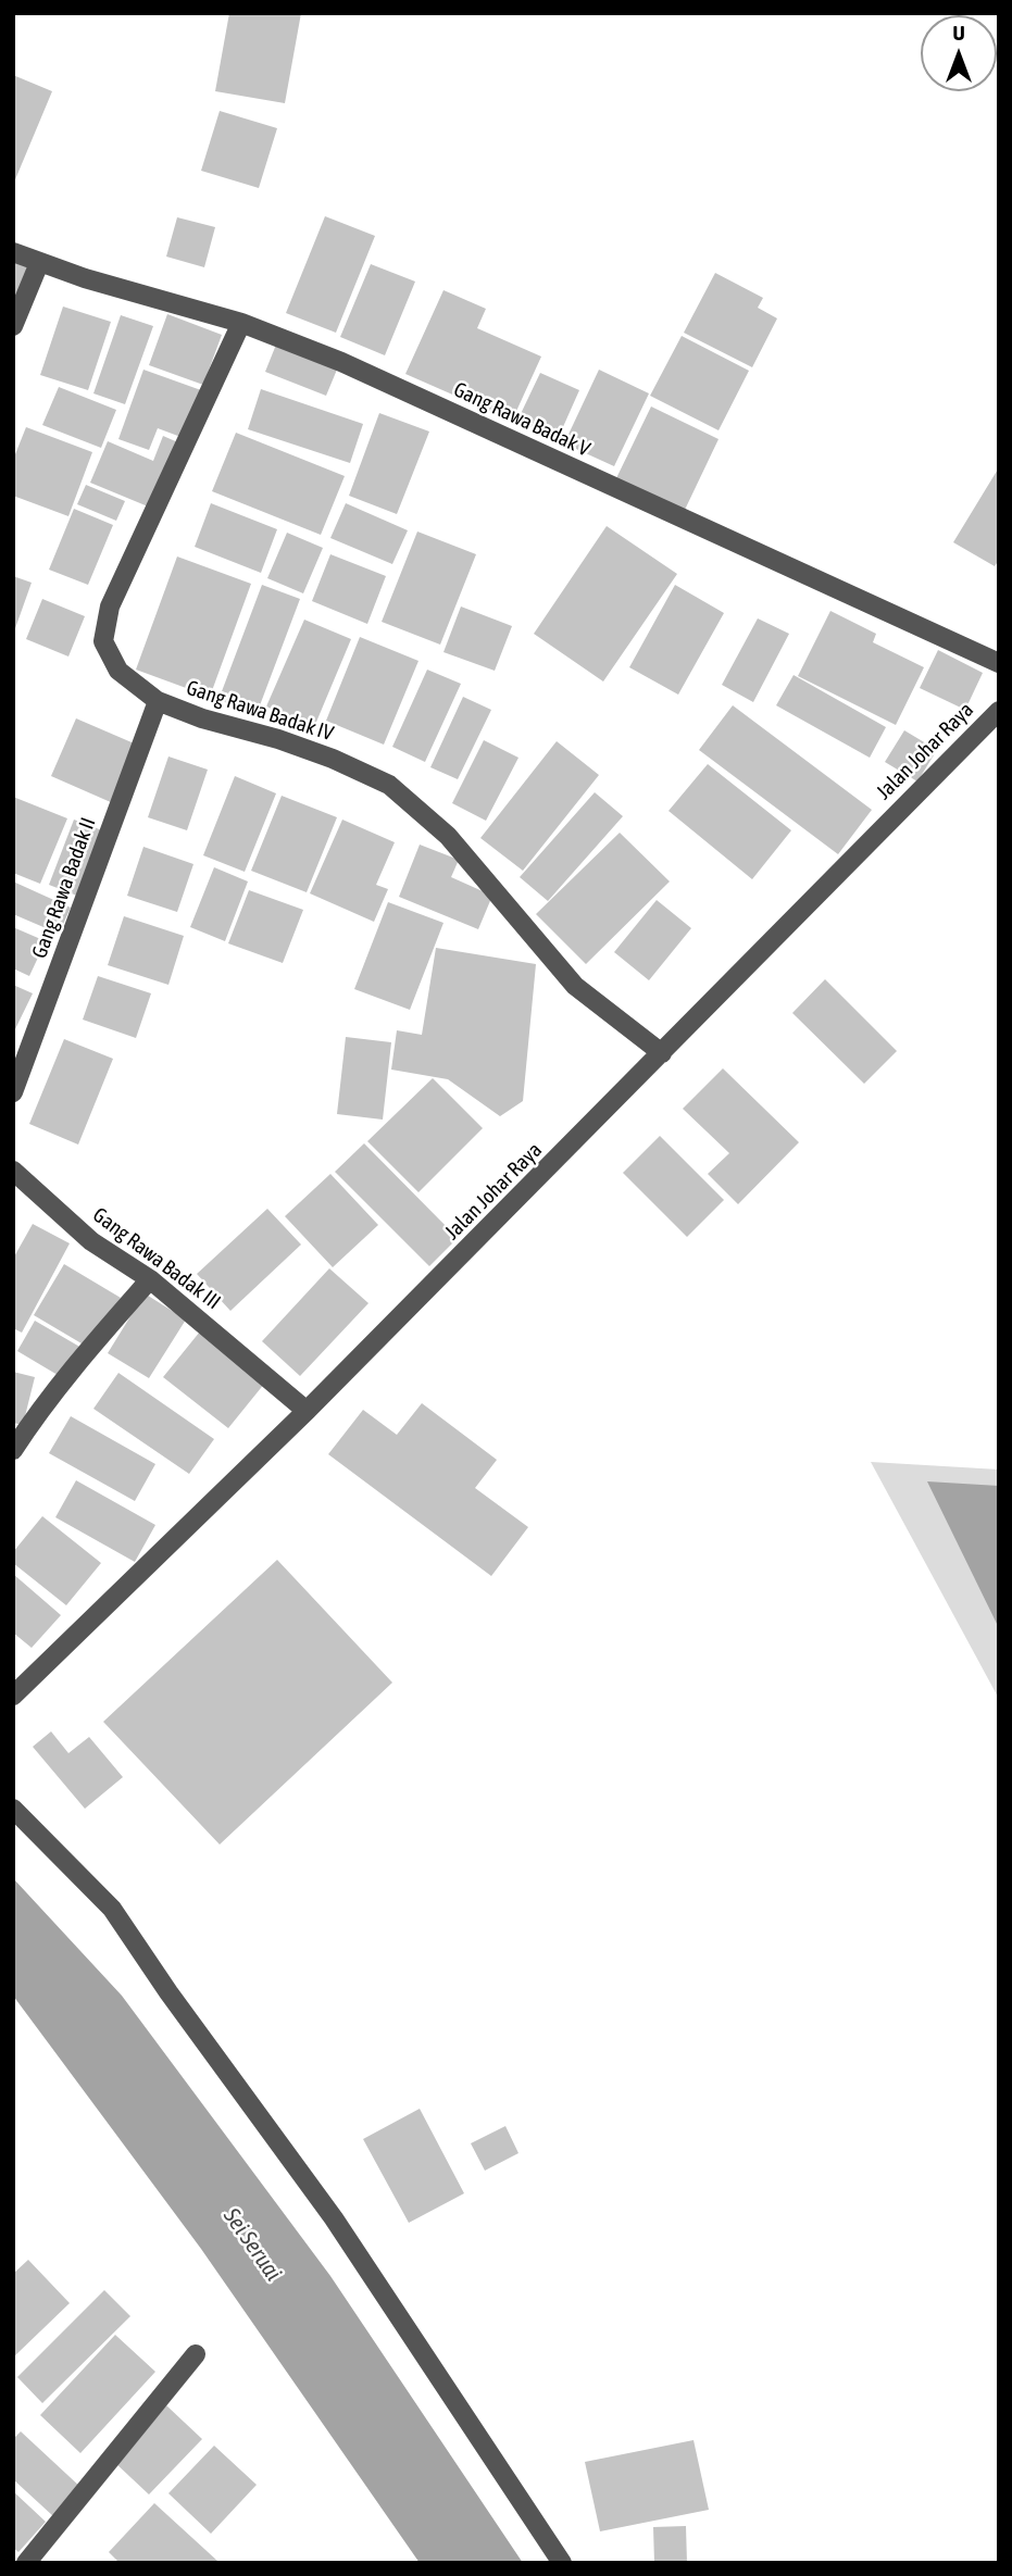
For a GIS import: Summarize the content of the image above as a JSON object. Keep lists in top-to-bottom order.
{
  "streets": {
    "street": [
      "Gang Rawa Badak V",
      "Gang Rawa Badak IV",
      "Jalan Johar Raya",
      "Gang Rawa Badak II",
      "Gang Rawa Badak III"
    ]
  },
  "crossings": [
    ["Gang Rawa Badak V", "Gang Rawa Badak IV"],
    ["Gang Rawa Badak IV", "Jalan Johar Raya"],
    ["Gang Rawa Badak IV", "Gang Rawa Badak II"],
    ["Jalan Johar Raya", "Gang Rawa Badak III"]
  ],
  "water": ["Sei Seruai"],
  "north": "top"
}
